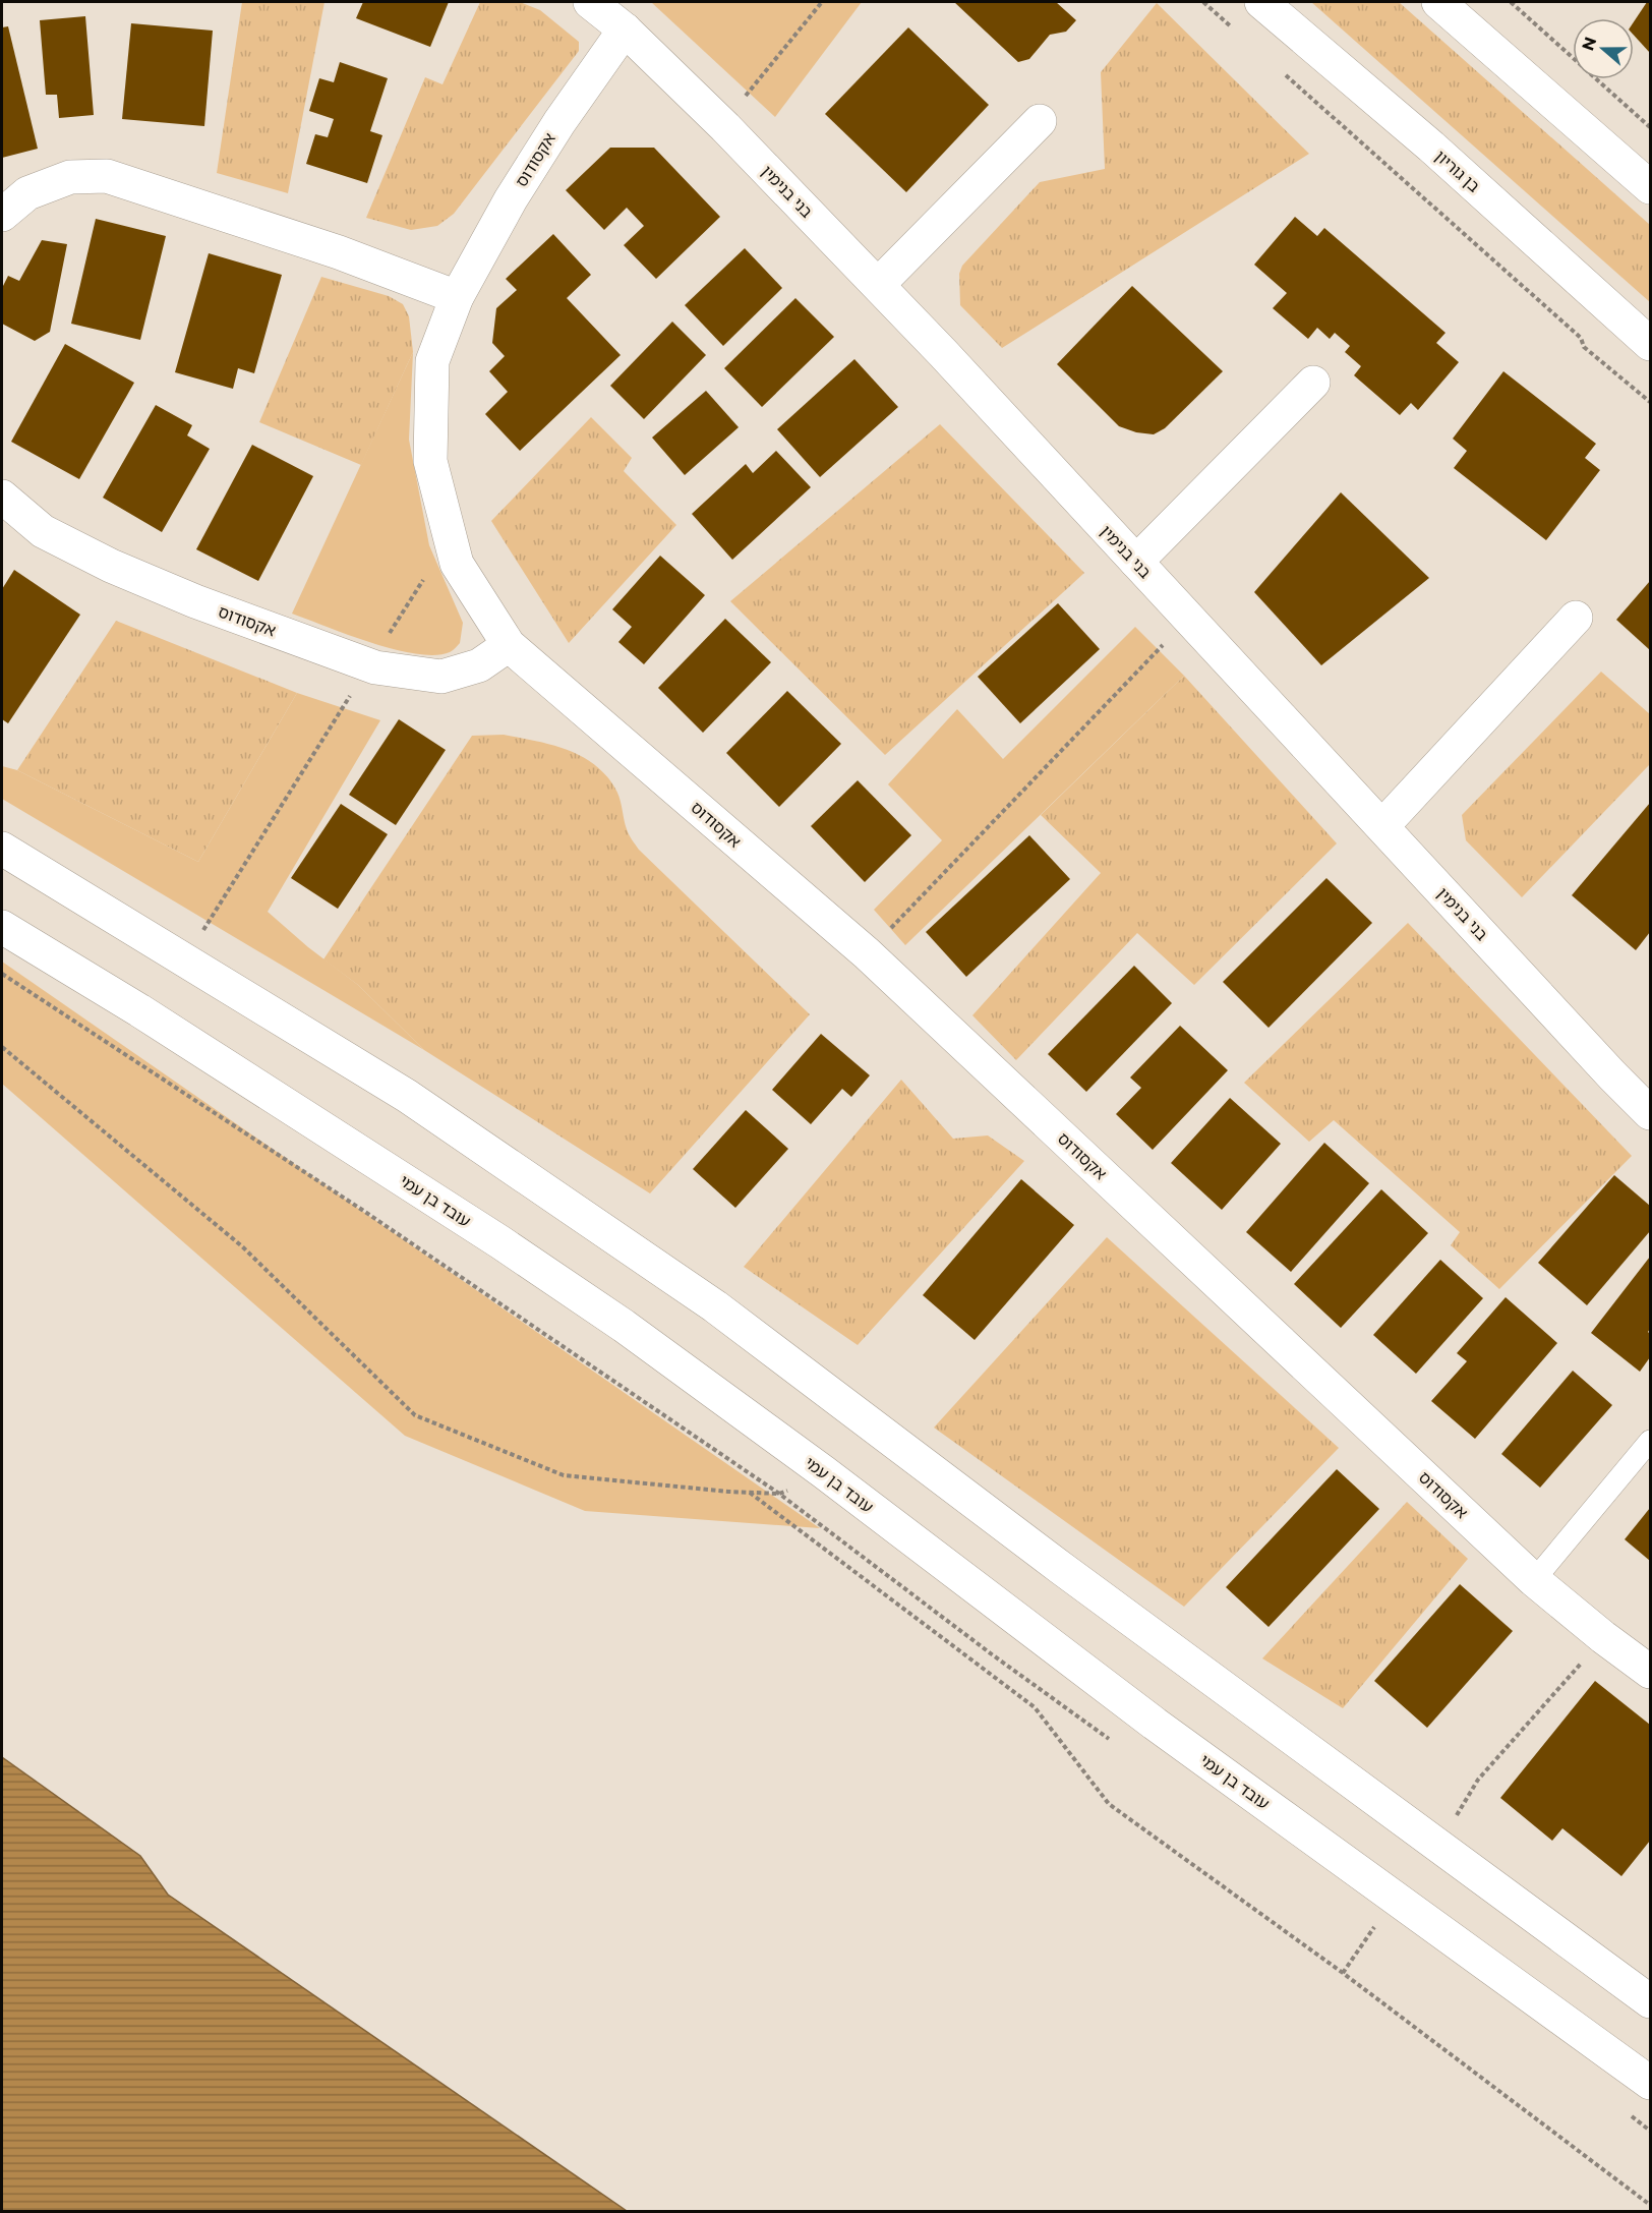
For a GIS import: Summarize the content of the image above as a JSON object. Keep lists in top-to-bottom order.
{
  "streets": {
    "street": [
      "אקסודוס",
      "בן גוריון",
      "בני בנימין",
      "עובד בן עמי"
    ]
  },
  "crossings": [
    ["אקסודוס", "בני בנימין"]
  ],
  "north": "left"
}
